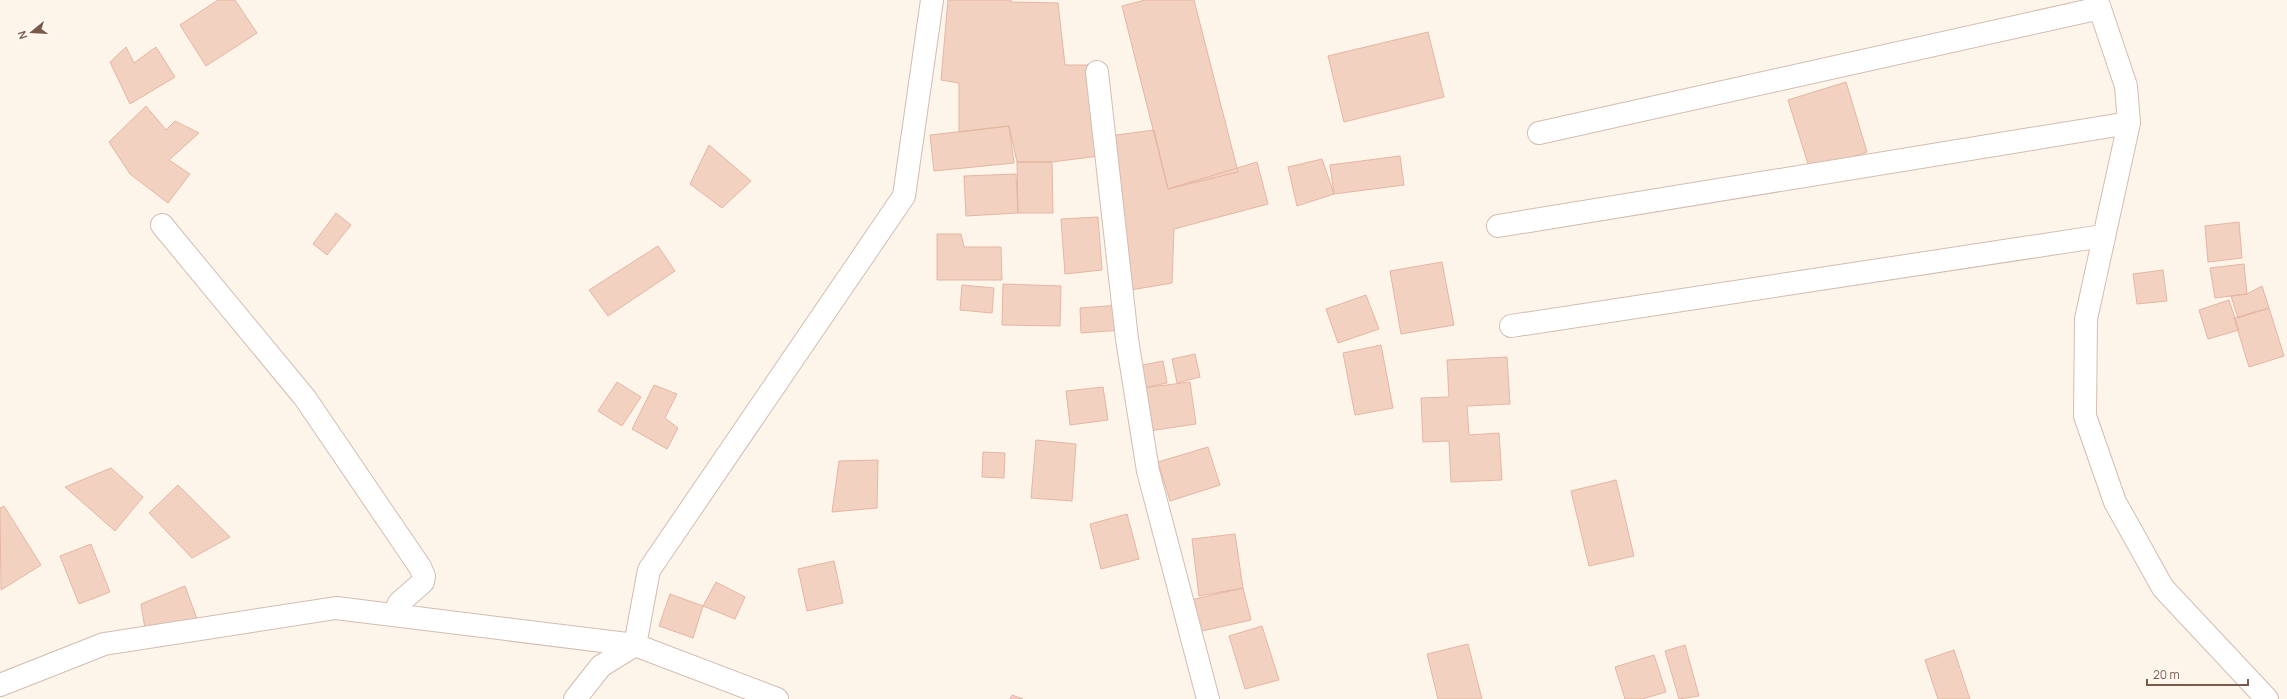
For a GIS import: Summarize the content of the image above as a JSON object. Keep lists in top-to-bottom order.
{
  "scale_bar": "20 m",
  "north": "left"
}
